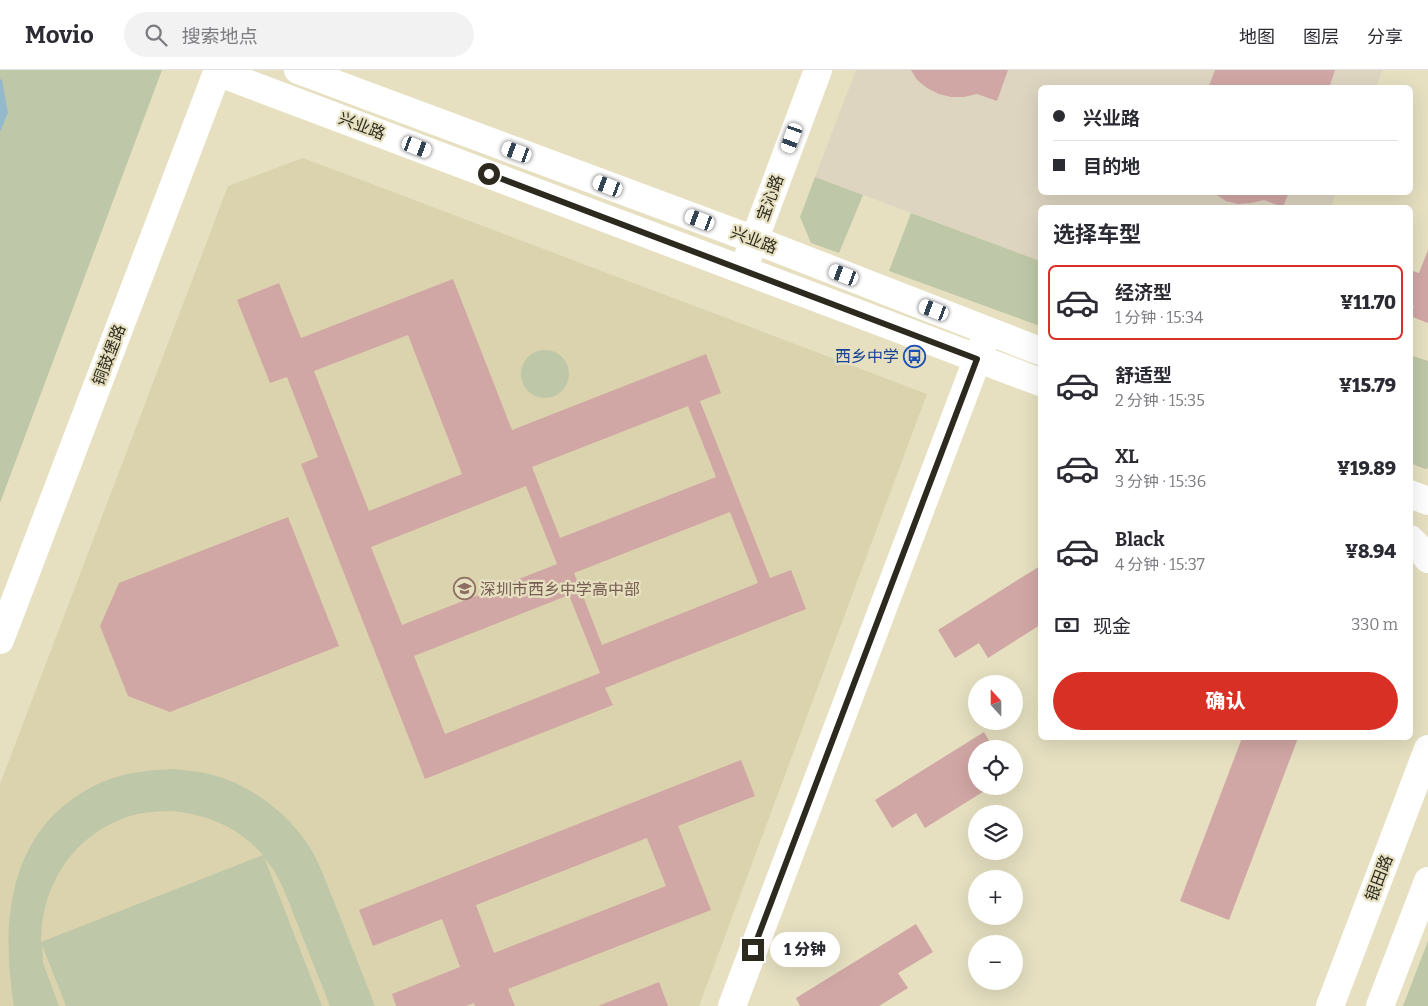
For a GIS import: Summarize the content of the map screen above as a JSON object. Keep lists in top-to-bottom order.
{
  "streets": {
    "main road": [
      "兴业路",
      "宝沁路",
      "铜鼓堡路",
      "银田路"
    ]
  },
  "crossings": [
    ["兴业路", "宝沁路"],
    ["兴业路", "铜鼓堡路"]
  ],
  "places": {
    "bus stop": ["西乡中学"],
    "school or university": ["深圳市西乡中学高中部"]
  },
  "north": "top",
  "page": {
    "header": "Movio",
    "search": "搜索地点",
    "nav": ["地图", "图层", "分享"],
    "banner": ["兴业路", "目的地"],
    "heading": "选择车型",
    "list": [
      {
        "name": "经济型",
        "note": "1 分钟 · 15:34",
        "value": "¥11.70"
      },
      {
        "name": "舒适型",
        "note": "2 分钟 · 15:35",
        "value": "¥15.79"
      },
      {
        "name": "XL",
        "note": "3 分钟 · 15:36",
        "value": "¥19.89"
      },
      {
        "name": "Black",
        "note": "4 分钟 · 15:37",
        "value": "¥8.94"
      }
    ],
    "pay": ["现金", "330 m"],
    "buttons": "确认",
    "map_buttons": ["+", "−"],
    "bubble": "1 分钟"
  }
}
